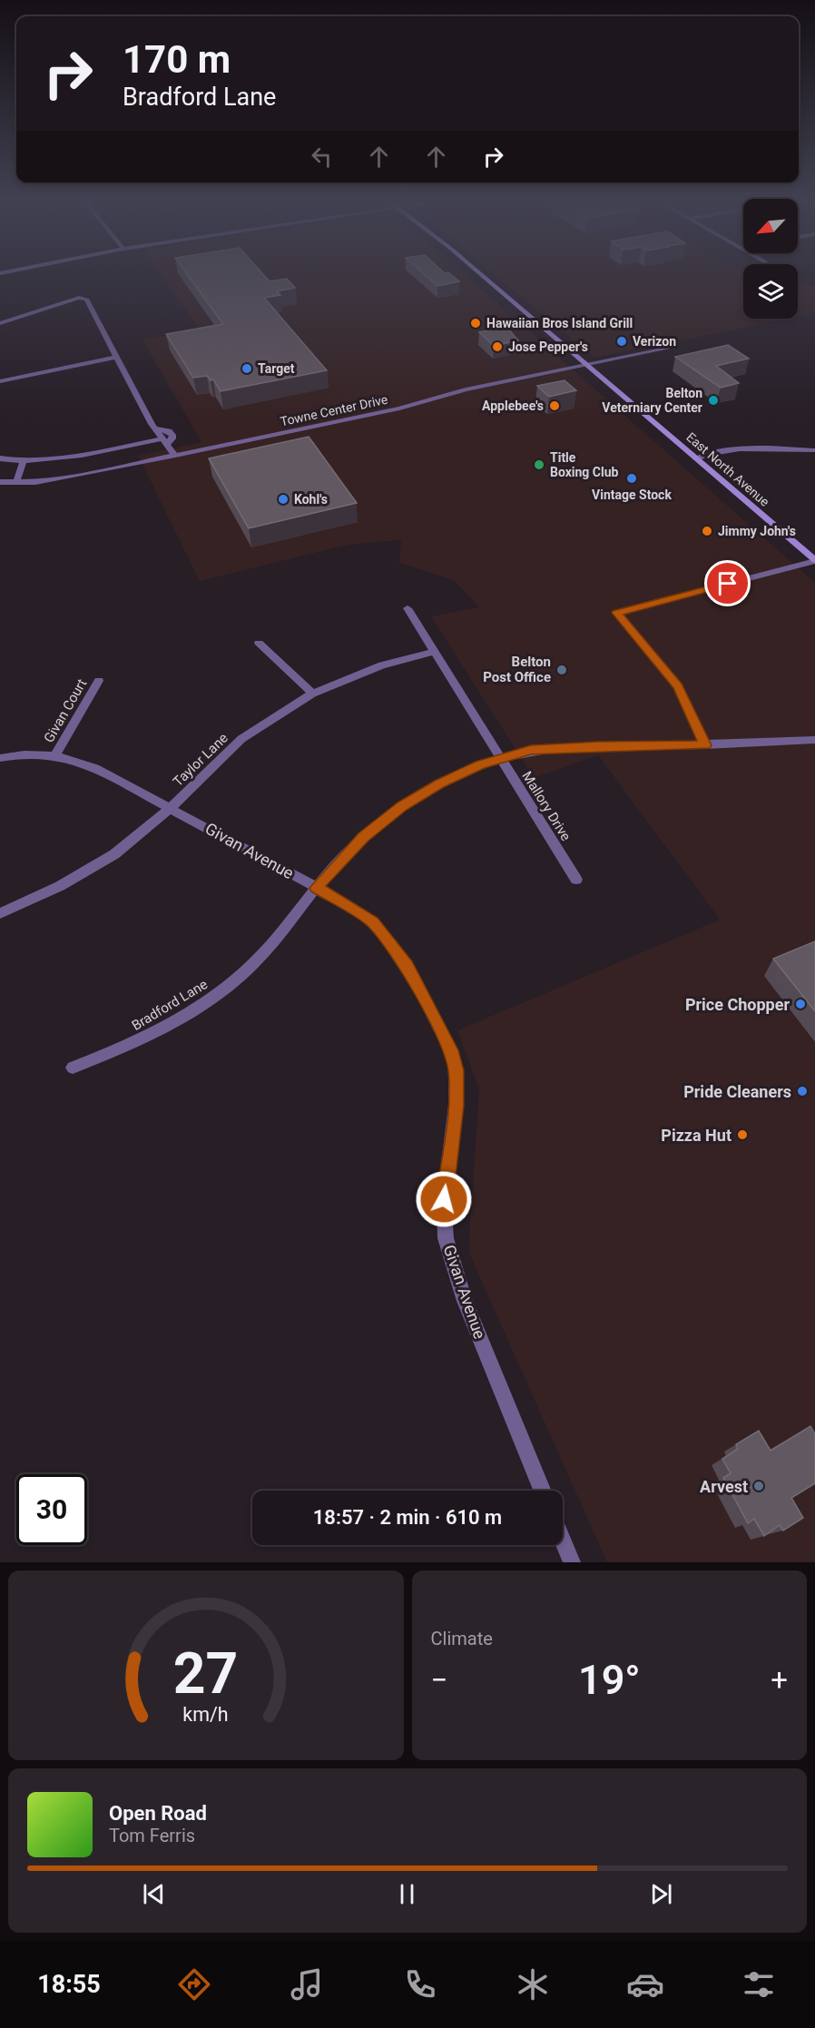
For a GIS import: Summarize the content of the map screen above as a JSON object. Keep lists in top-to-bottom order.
{
  "streets": {
    "main road": ["East North Avenue"],
    "street": [
      "Towne Center Drive",
      "Givan Court",
      "Taylor Lane",
      "Mallory Drive",
      "Givan Avenue",
      "Bradford Lane"
    ]
  },
  "crossings": [
    ["Towne Center Drive", "East North Avenue"],
    ["Givan Court", "Givan Avenue"],
    ["Taylor Lane", "Mallory Drive"],
    ["Taylor Lane", "Givan Avenue"],
    ["Mallory Drive", "Bradford Lane"],
    ["Givan Avenue", "Bradford Lane"]
  ],
  "places": [
    "Hawaiian Bros Island Grill",
    "Verizon",
    "Jose Pepper's",
    "Target",
    "Belton Veterniary Center",
    "Applebee's",
    "Title Boxing Club",
    "Vintage Stock",
    "Kohl's",
    "Jimmy John's",
    "Belton Post Office",
    "Price Chopper",
    "Pride Cleaners",
    "Pizza Hut",
    "Arvest"
  ],
  "north": "bottom left",
  "page": {
    "turn": ["170 m", "Bradford Lane"],
    "limit": "30",
    "trip": "18:57 · 2 min · 610 m",
    "tile": "Climate",
    "heat": ["−", "19°", "+"],
    "song": ["Open Road", "Tom Ferris"],
    "tabs": "18:55",
    "gauge": ["27", "km/h"]
  }
}
